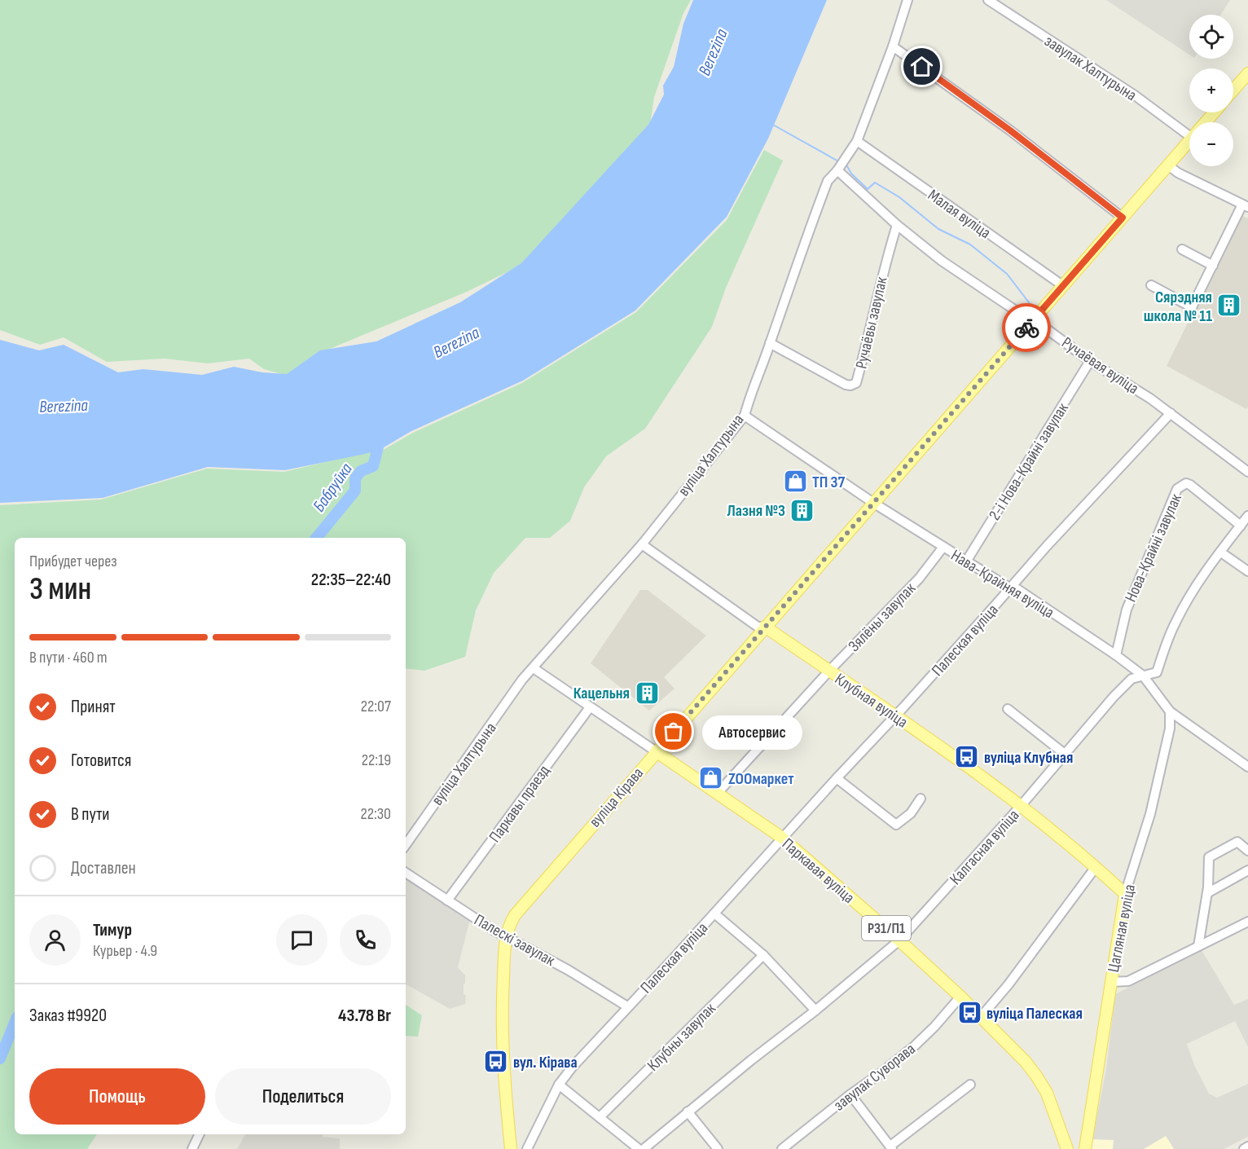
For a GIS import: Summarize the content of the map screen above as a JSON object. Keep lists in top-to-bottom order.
{
  "streets": {
    "main road": [
      "Клубная вуліца",
      "вуліца Кірава",
      "Паркавая вуліца",
      "Р31/П1",
      "Цагляная вуліца"
    ],
    "street": [
      "завулак Халтурына",
      "Малая вуліца",
      "Ручаёвы завулак",
      "Ручаёвая вуліца",
      "вуліца Халтурына",
      "2-і Нова-Крайні завулак",
      "Нова-Крайні завулак",
      "Нава-Крайняя вуліца",
      "Зялёны завулак",
      "Палеская вуліца",
      "Паркавы праезд",
      "Калгасная вуліца",
      "Палескі завулак",
      "Клубны завулак",
      "завулак Суворава"
    ]
  },
  "crossings": [
    ["Малая вуліца", "вуліца Халтурына"],
    ["Малая вуліца", "вуліца Кірава"],
    ["Ручаёвы завулак", "Ручаёвая вуліца"],
    ["Ручаёвы завулак", "вуліца Халтурына"],
    ["Ручаёвая вуліца", "вуліца Халтурына"],
    ["Ручаёвая вуліца", "2-і Нова-Крайні завулак"],
    ["Ручаёвая вуліца", "Палеская вуліца"],
    ["Ручаёвая вуліца", "вуліца Кірава"],
    ["вуліца Халтурына", "Нава-Крайняя вуліца"],
    ["вуліца Халтурына", "Клубная вуліца"],
    ["вуліца Халтурына", "Паркавая вуліца"],
    ["2-і Нова-Крайні завулак", "Нава-Крайняя вуліца"],
    ["Нова-Крайні завулак", "Нава-Крайняя вуліца"],
    ["Нава-Крайняя вуліца", "Зялёны завулак"],
    ["Нава-Крайняя вуліца", "Палеская вуліца"],
    ["Нава-Крайняя вуліца", "вуліца Кірава"],
    ["Нава-Крайняя вуліца", "Калгасная вуліца"],
    ["Нава-Крайняя вуліца", "Цагляная вуліца"],
    ["Зялёны завулак", "Клубная вуліца"],
    ["Зялёны завулак", "Паркавая вуліца"],
    ["Палеская вуліца", "Клубная вуліца"],
    ["Палеская вуліца", "Паркавая вуліца"],
    ["Палеская вуліца", "Палескі завулак"],
    ["Клубная вуліца", "вуліца Кірава"],
    ["Клубная вуліца", "Калгасная вуліца"],
    ["Клубная вуліца", "Цагляная вуліца"],
    ["вуліца Кірава", "Паркавая вуліца"],
    ["вуліца Кірава", "Палескі завулак"],
    ["Паркавы праезд", "Паркавая вуліца"],
    ["Паркавы праезд", "Палескі завулак"],
    ["Калгасная вуліца", "Паркавая вуліца"],
    ["Паркавая вуліца", "завулак Суворава"]
  ],
  "water": ["Berezina", "Бабруйка"],
  "places": {
    "building": ["Сярэдняя школа № 11", "Лазня №3", "Кацельня"],
    "shop": ["ТП 37", "ZOOмаркет"],
    "other": ["Автосервис"],
    "bus stop": ["вуліца Клубная", "вуліца Палеская", "вул. Кірава"]
  },
  "page": {
    "map_buttons": ["+", "−"],
    "heading": ["3 мин", "Прибудет через", "22:35–22:40"],
    "panel": [
      "Тимур",
      "Курьер · 4.9",
      "Заказ #9920",
      "43.78 Br"
    ],
    "bar": "В пути · 460 m",
    "list": [
      ["Принят", "22:07"],
      ["Готовится", "22:19"],
      ["В пути", "22:30"],
      "Доставлен"
    ],
    "bubble": "Автосервис",
    "buttons": ["Помощь", "Поделиться"]
  }
}
